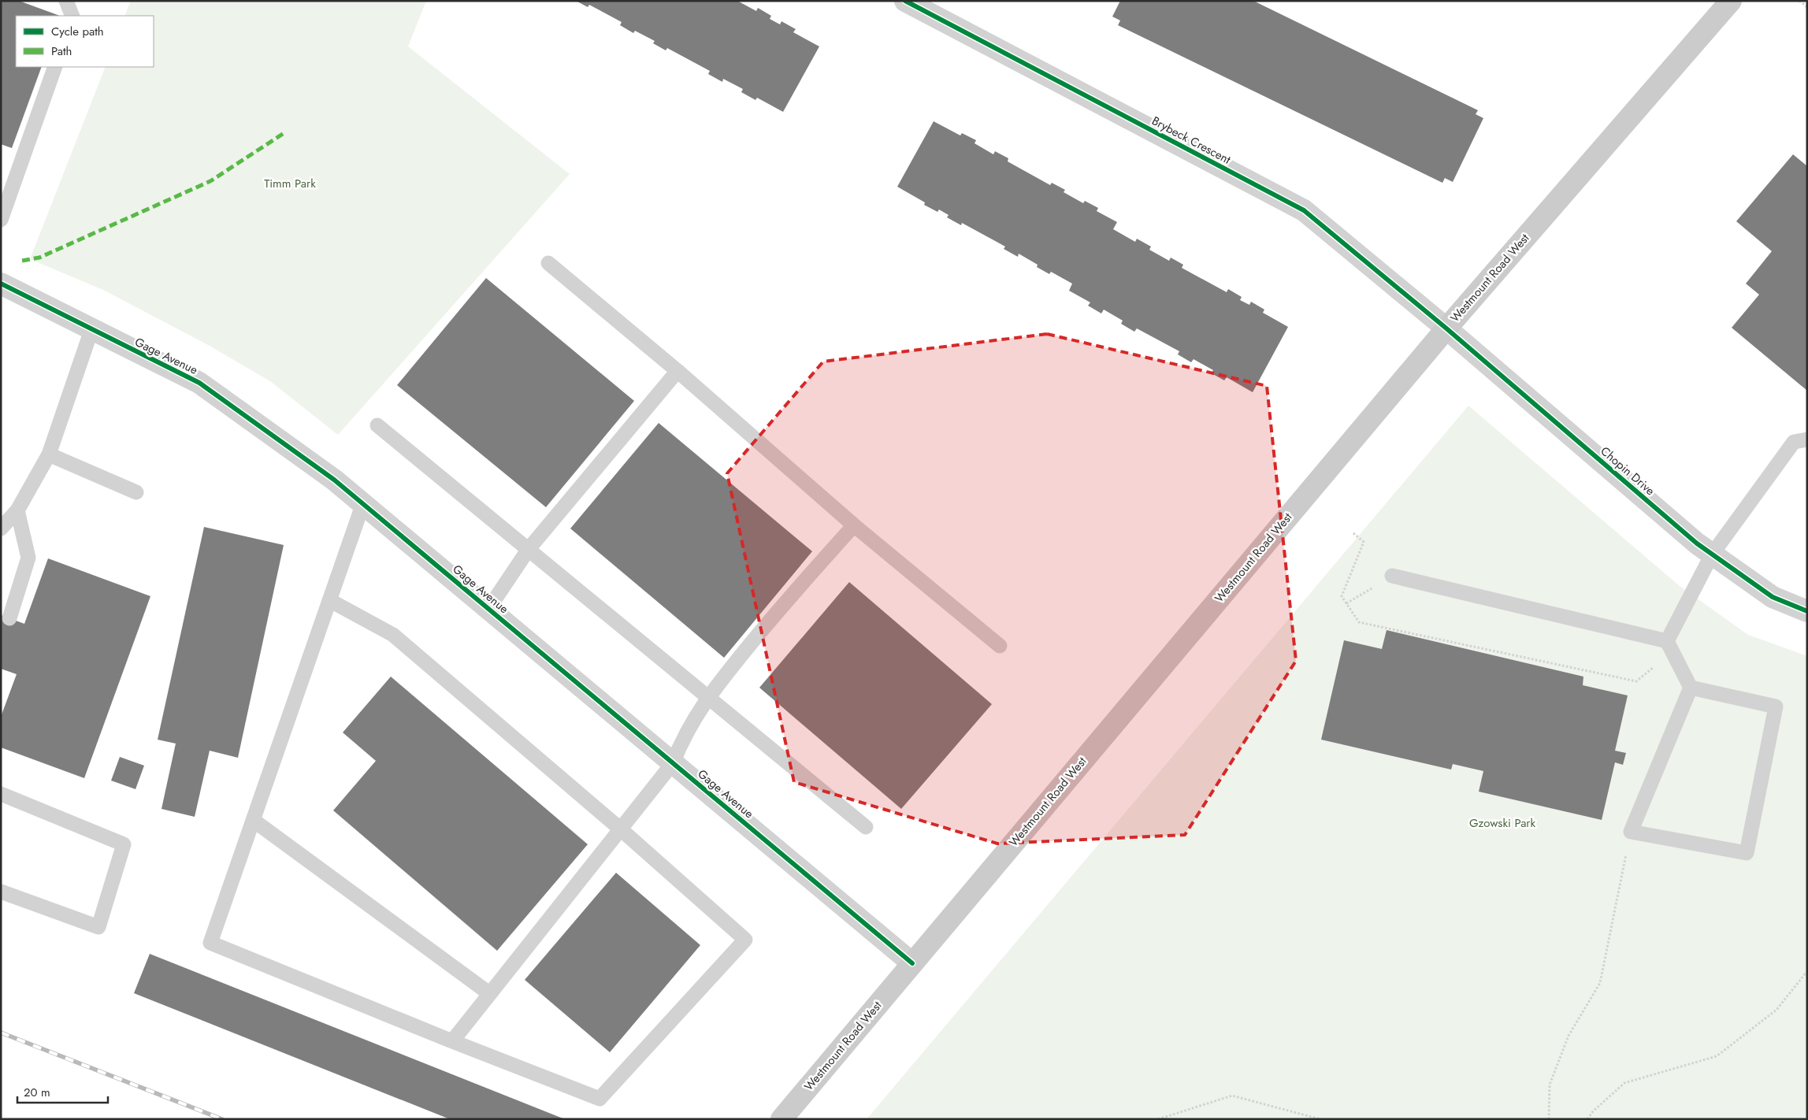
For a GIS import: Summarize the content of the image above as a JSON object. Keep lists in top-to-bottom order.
{
  "streets": {
    "main road": ["Westmount Road West"],
    "street": ["Brybeck Crescent", "Gage Avenue", "Chopin Drive"]
  },
  "crossings": [
    ["Brybeck Crescent", "Westmount Road West"],
    ["Brybeck Crescent", "Chopin Drive"],
    ["Westmount Road West", "Gage Avenue"],
    ["Westmount Road West", "Chopin Drive"]
  ],
  "parks": ["Timm Park", "Gzowski Park"],
  "legend": ["Cycle path", "Path"],
  "scale_bar": "20 m"
}
